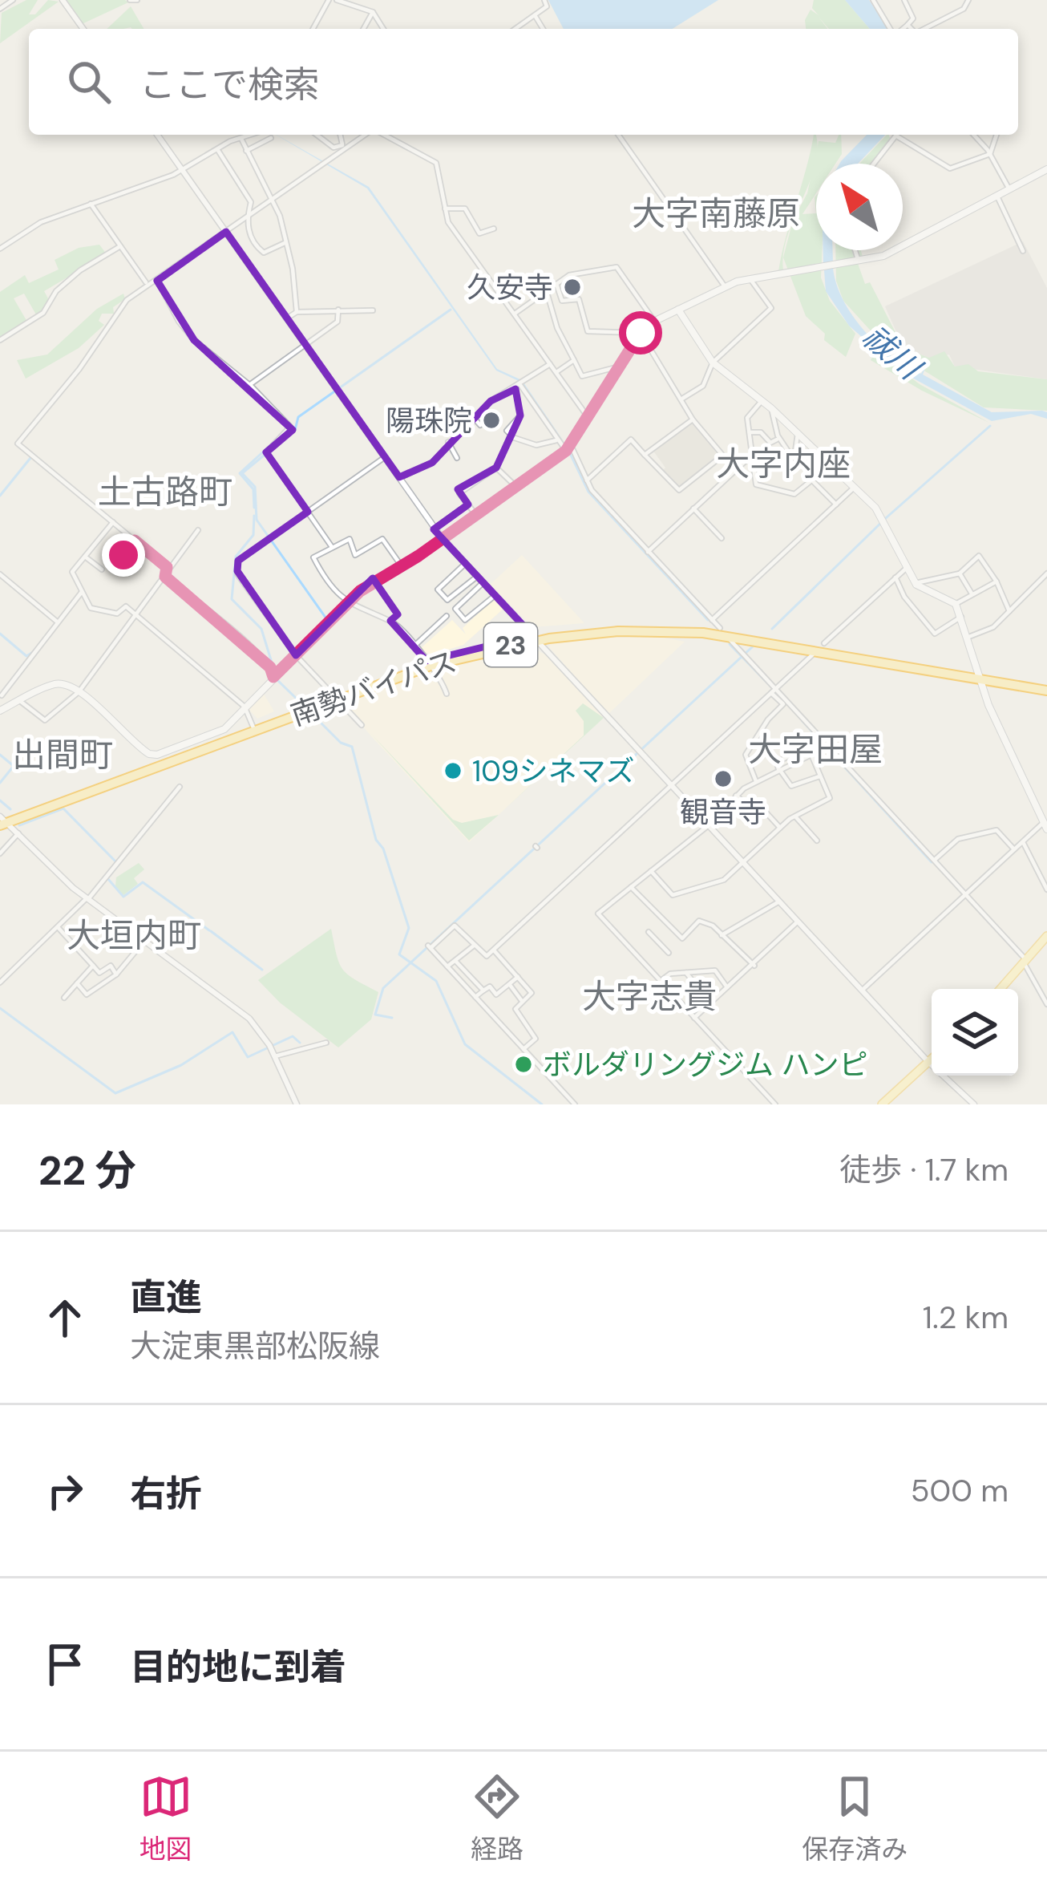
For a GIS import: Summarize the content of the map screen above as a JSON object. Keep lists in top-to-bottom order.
{
  "streets": {
    "highway": ["23", "南勢バイパス"]
  },
  "districts": [
    "大字南藤原",
    "大字内座",
    "土古路町",
    "大字田屋",
    "出間町",
    "大垣内町",
    "大字志貴"
  ],
  "water": ["祓川"],
  "places": [
    "久安寺",
    "陽珠院",
    "109シネマズ",
    "観音寺",
    "ボルダリングジム ハンピ"
  ],
  "north": "top left",
  "page": {
    "search": "ここで検索",
    "heading": ["22 分", "徒歩 · 1.7 km"],
    "list": [
      ["直進", "大淀東黒部松阪線", "1.2 km"],
      ["右折", "500 m"],
      "目的地に到着"
    ],
    "nav": ["地図", "経路", "保存済み"]
  }
}
